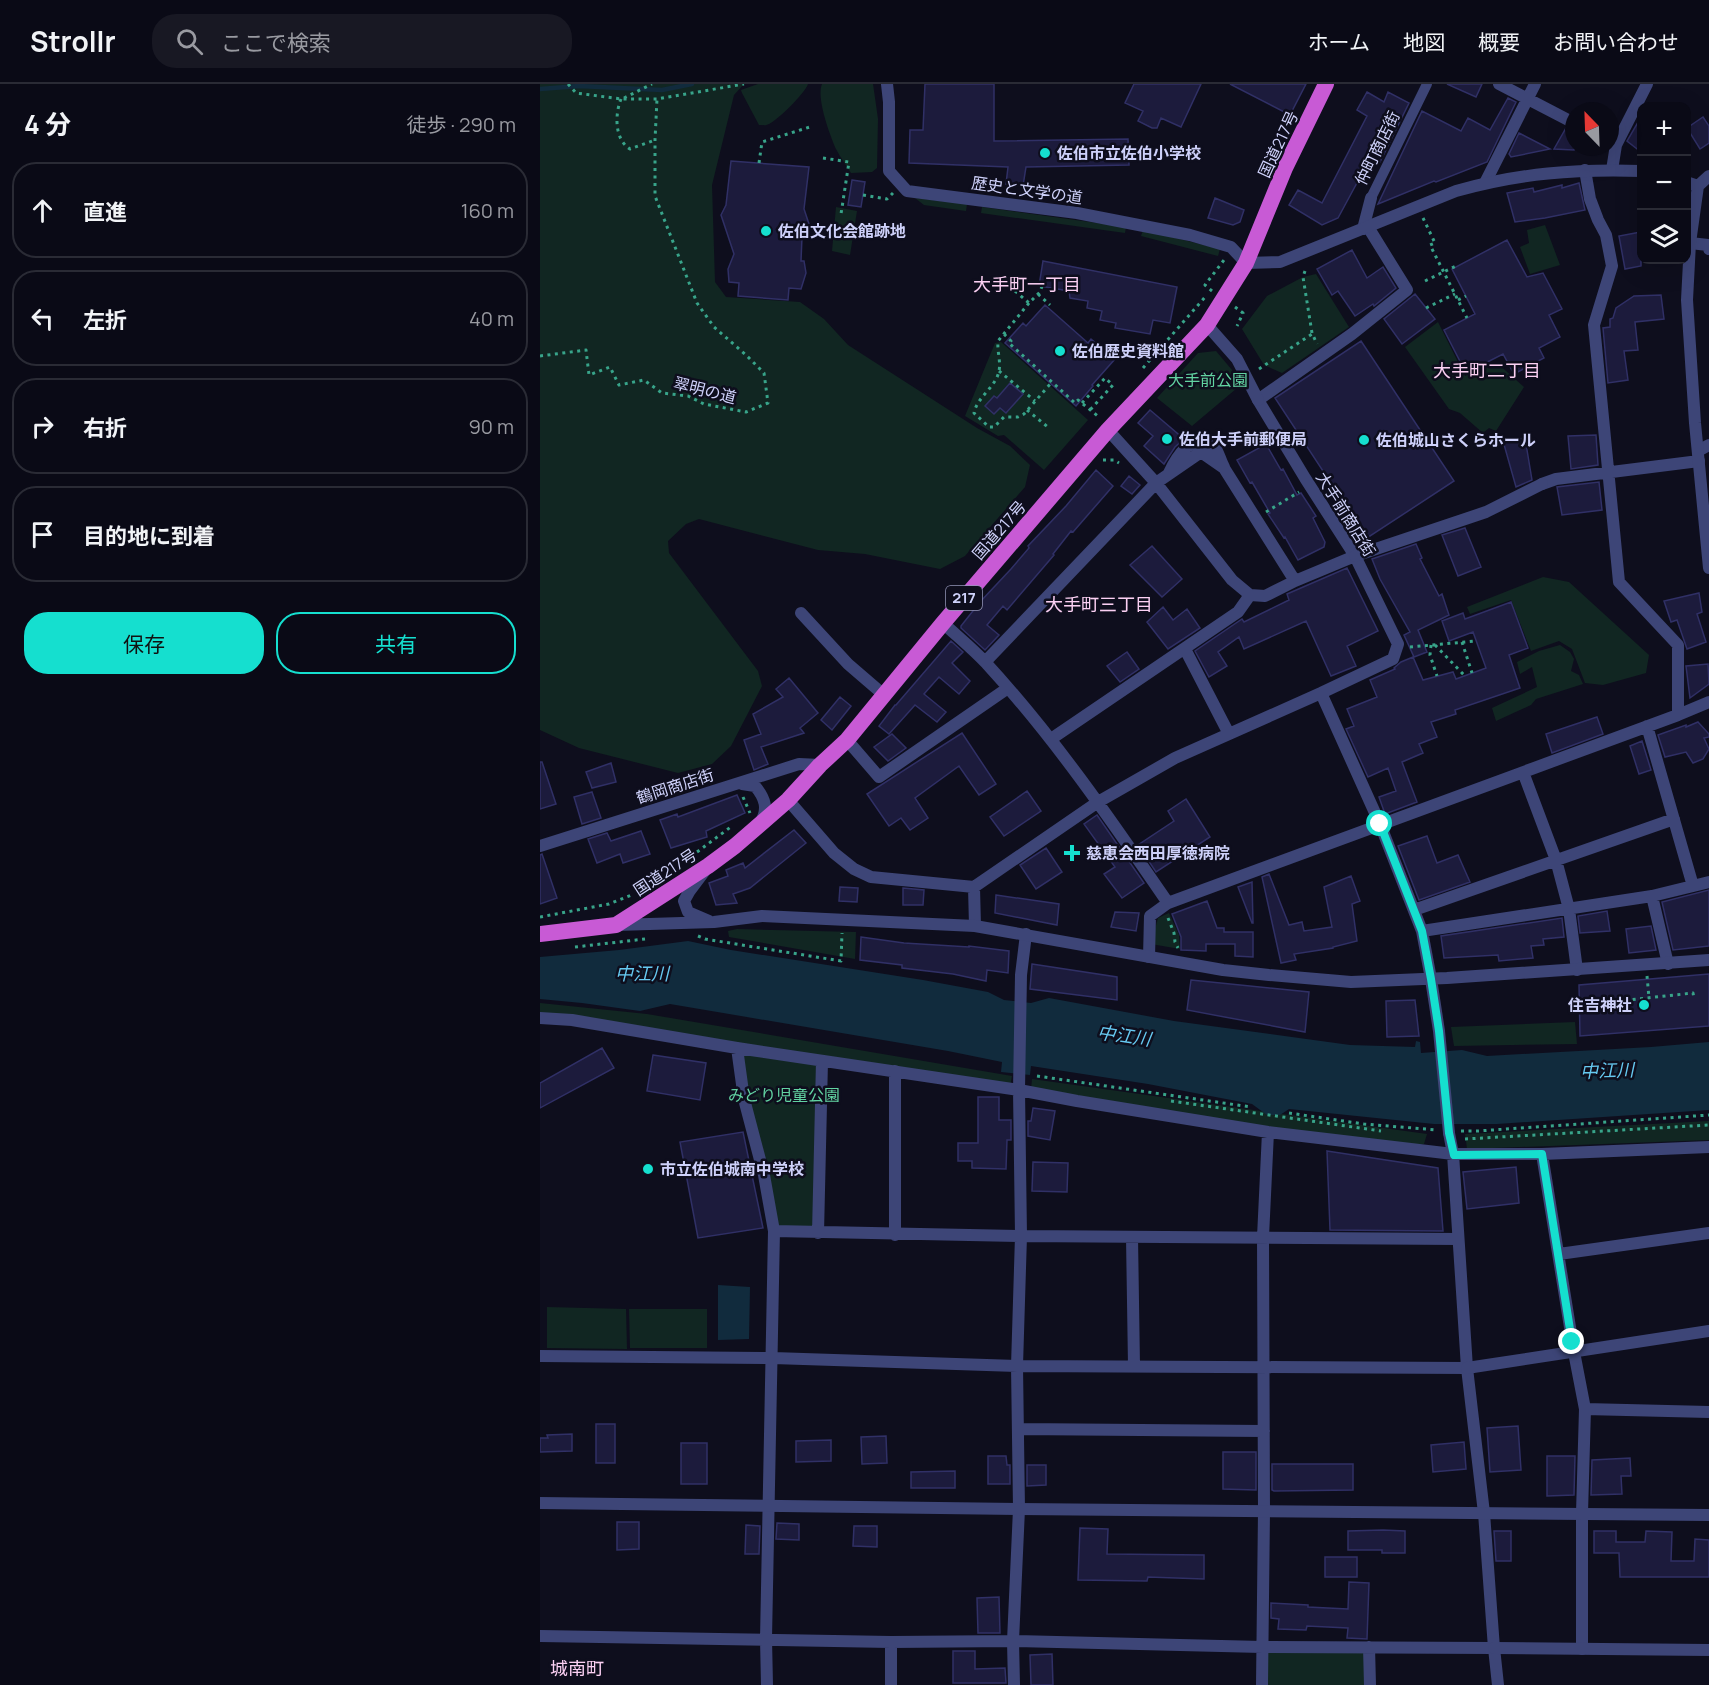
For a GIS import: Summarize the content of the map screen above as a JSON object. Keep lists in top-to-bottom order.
{
  "streets": {
    "highway": ["国道217号", "217"],
    "street": [
      "仲町商店街",
      "歴史と文学の道",
      "大手前商店街",
      "鶴岡商店街"
    ],
    "path": ["翠明の道"]
  },
  "crossings": [
    ["国道217号", "歴史と文学の道"],
    ["国道217号", "大手前商店街"],
    ["国道217号", "鶴岡商店街"]
  ],
  "districts": [
    "大手町一丁目",
    "大手町二丁目",
    "大手町三丁目",
    "城南町"
  ],
  "water": ["中江川"],
  "parks": ["大手前公園", "みどり児童公園"],
  "places": {
    "other": [
      "佐伯市立佐伯小学校",
      "佐伯文化会館跡地",
      "佐伯歴史資料館",
      "佐伯大手前郵便局",
      "佐伯城山さくらホール",
      "住吉神社",
      "市立佐伯城南中学校"
    ],
    "health": ["慈恵会西田厚徳病院"]
  },
  "north": "top left",
  "page": {
    "header": "Strollr",
    "search": "ここで検索",
    "nav": [
      "ホーム",
      "地図",
      "概要",
      "お問い合わせ"
    ],
    "heading": ["4 分", "徒歩 · 290 m"],
    "map_buttons": ["+", "−"],
    "list": [
      ["直進", "160 m"],
      ["左折", "40 m"],
      ["右折", "90 m"],
      "目的地に到着"
    ],
    "buttons": ["保存", "共有"]
  }
}
